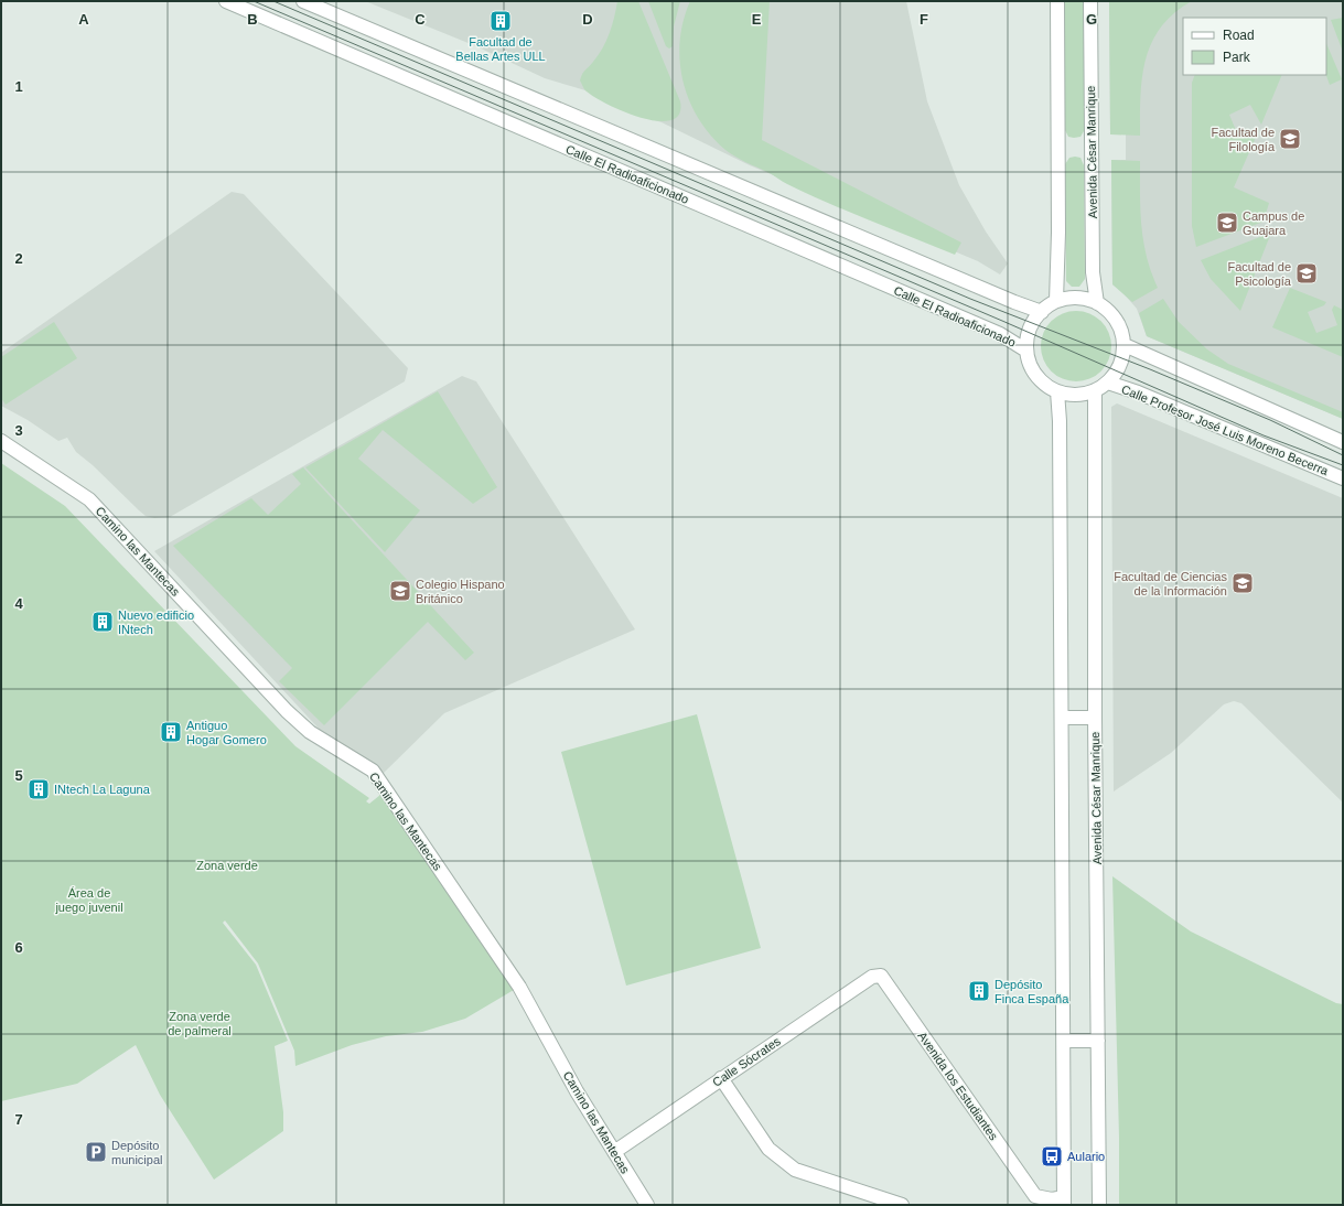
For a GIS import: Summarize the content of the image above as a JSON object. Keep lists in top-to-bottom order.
{
  "streets": {
    "street": [
      "Avenida César Manrique",
      "Calle El Radioaficionado",
      "Calle Profesor José Luis Moreno Becerra",
      "Camino las Mantecas",
      "Calle Sócrates",
      "Avenida los Estudiantes"
    ]
  },
  "crossings": [
    ["Avenida César Manrique", "Calle El Radioaficionado"],
    ["Avenida César Manrique", "Calle Profesor José Luis Moreno Becerra"],
    ["Calle El Radioaficionado", "Calle Profesor José Luis Moreno Becerra"],
    ["Camino las Mantecas", "Calle Sócrates"],
    ["Calle Sócrates", "Avenida los Estudiantes"]
  ],
  "parks": ["Zona verde", "Área de juego juvenil", "Zona verde de palmeral"],
  "places": {
    "building": [
      "Facultad de Bellas Artes ULL",
      "Nuevo edificio INtech",
      "Antiguo Hogar Gomero",
      "INtech La Laguna",
      "Depósito Finca España"
    ],
    "school or university": [
      "Facultad de Filología",
      "Campus de Guajara",
      "Facultad de Psicología",
      "Facultad de Ciencias de la Información",
      "Colegio Hispano Británico"
    ],
    "parking": ["Depósito municipal"],
    "bus stop": ["Aulario"]
  },
  "legend": ["Road", "Park"],
  "grid": {
    "columns": [
      "A",
      "B",
      "C",
      "D",
      "E",
      "F",
      "G"
    ],
    "rows": [
      "1",
      "2",
      "3",
      "4",
      "5",
      "6",
      "7"
    ]
  }
}
